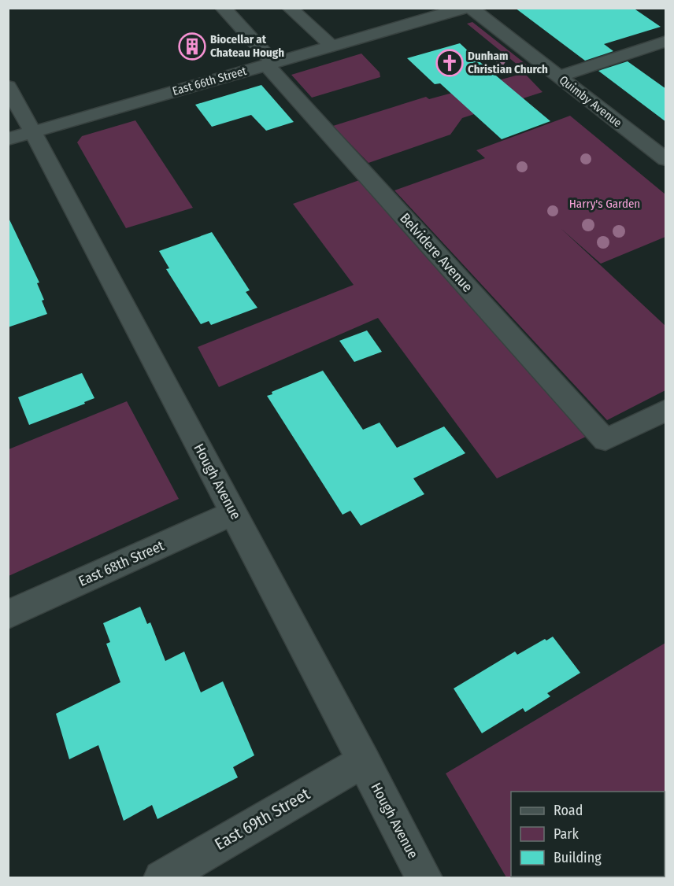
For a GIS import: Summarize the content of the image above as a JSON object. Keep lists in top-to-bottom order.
{
  "streets": {
    "street": [
      "East 66th Street",
      "Quimby Avenue",
      "Belvidere Avenue",
      "Hough Avenue",
      "East 68th Street",
      "East 69th Street"
    ]
  },
  "crossings": [
    ["East 66th Street", "Belvidere Avenue"],
    ["East 66th Street", "Hough Avenue"],
    ["Hough Avenue", "East 68th Street"],
    ["Hough Avenue", "East 69th Street"]
  ],
  "parks": ["Harry's Garden"],
  "places": {
    "building": ["Biocellar at Chateau Hough"],
    "church": ["Dunham Christian Church"]
  },
  "legend": ["Road", "Park", "Building"]
}
